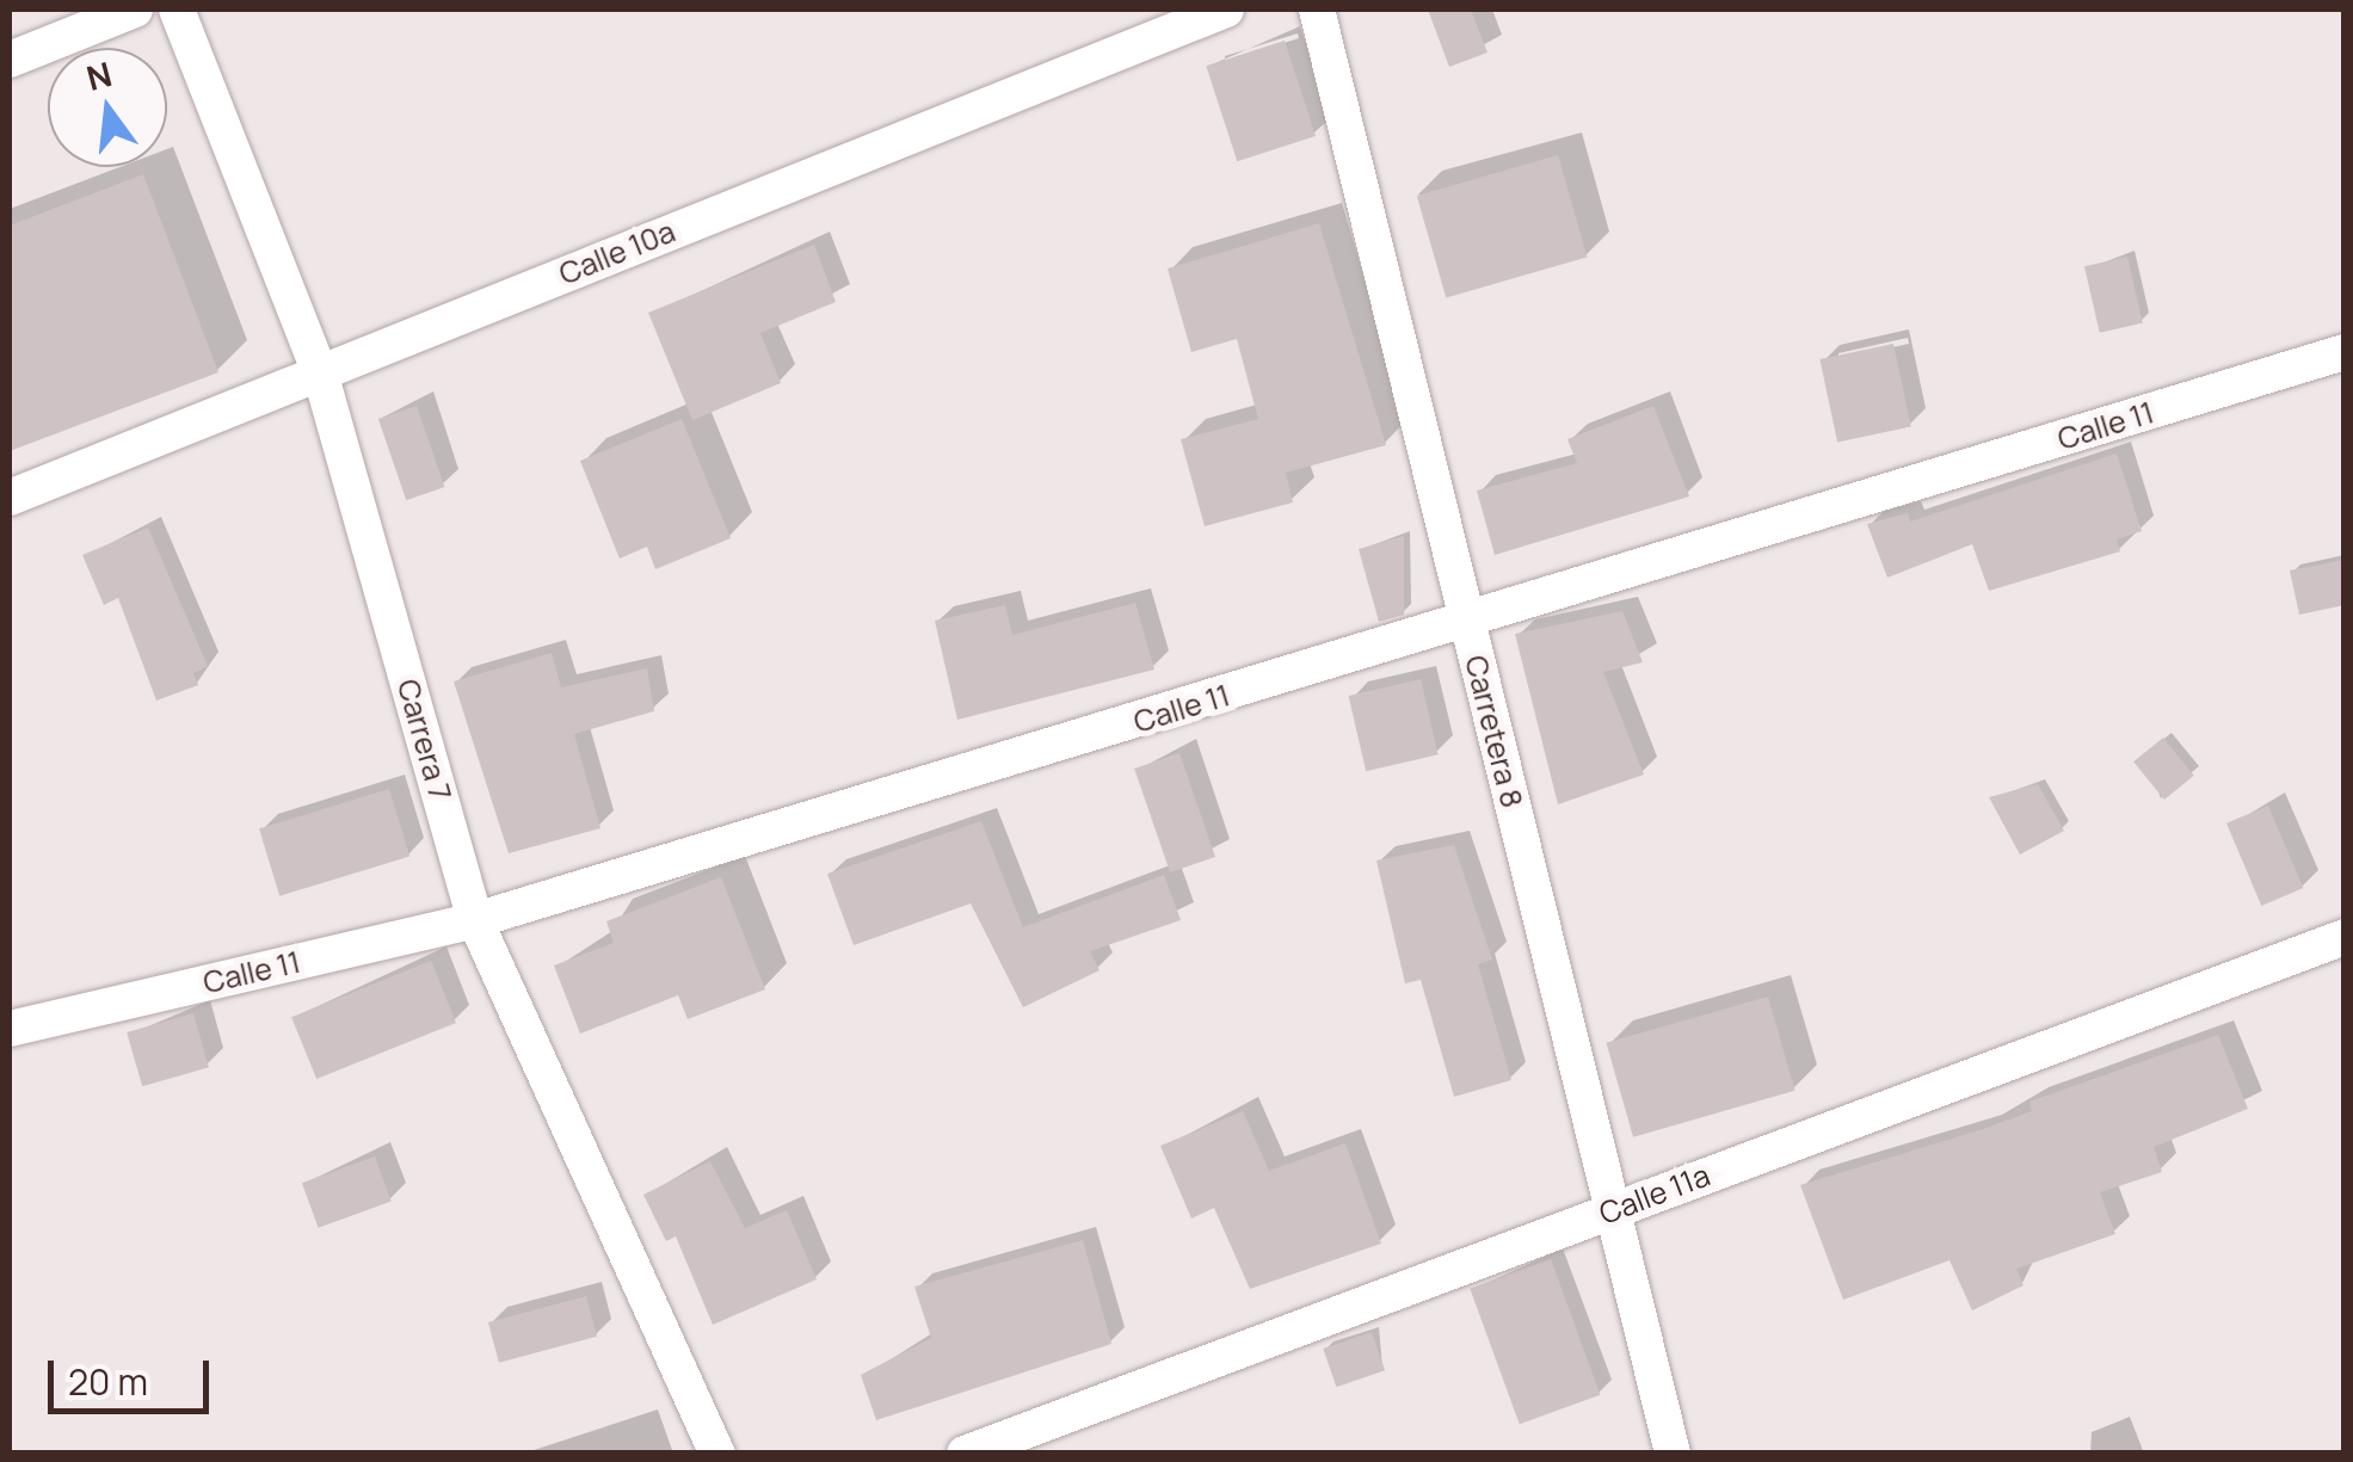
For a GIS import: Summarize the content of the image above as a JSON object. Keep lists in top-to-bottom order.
{
  "streets": {
    "street": [
      "Calle 10a",
      "Calle 11",
      "Carretera 8",
      "Carrera 7",
      "Calle 11a"
    ]
  },
  "crossings": [
    ["Calle 10a", "Carrera 7"],
    ["Calle 11", "Carretera 8"],
    ["Calle 11", "Carrera 7"],
    ["Carretera 8", "Calle 11a"]
  ],
  "scale_bar": "20 m",
  "north": "top"
}
